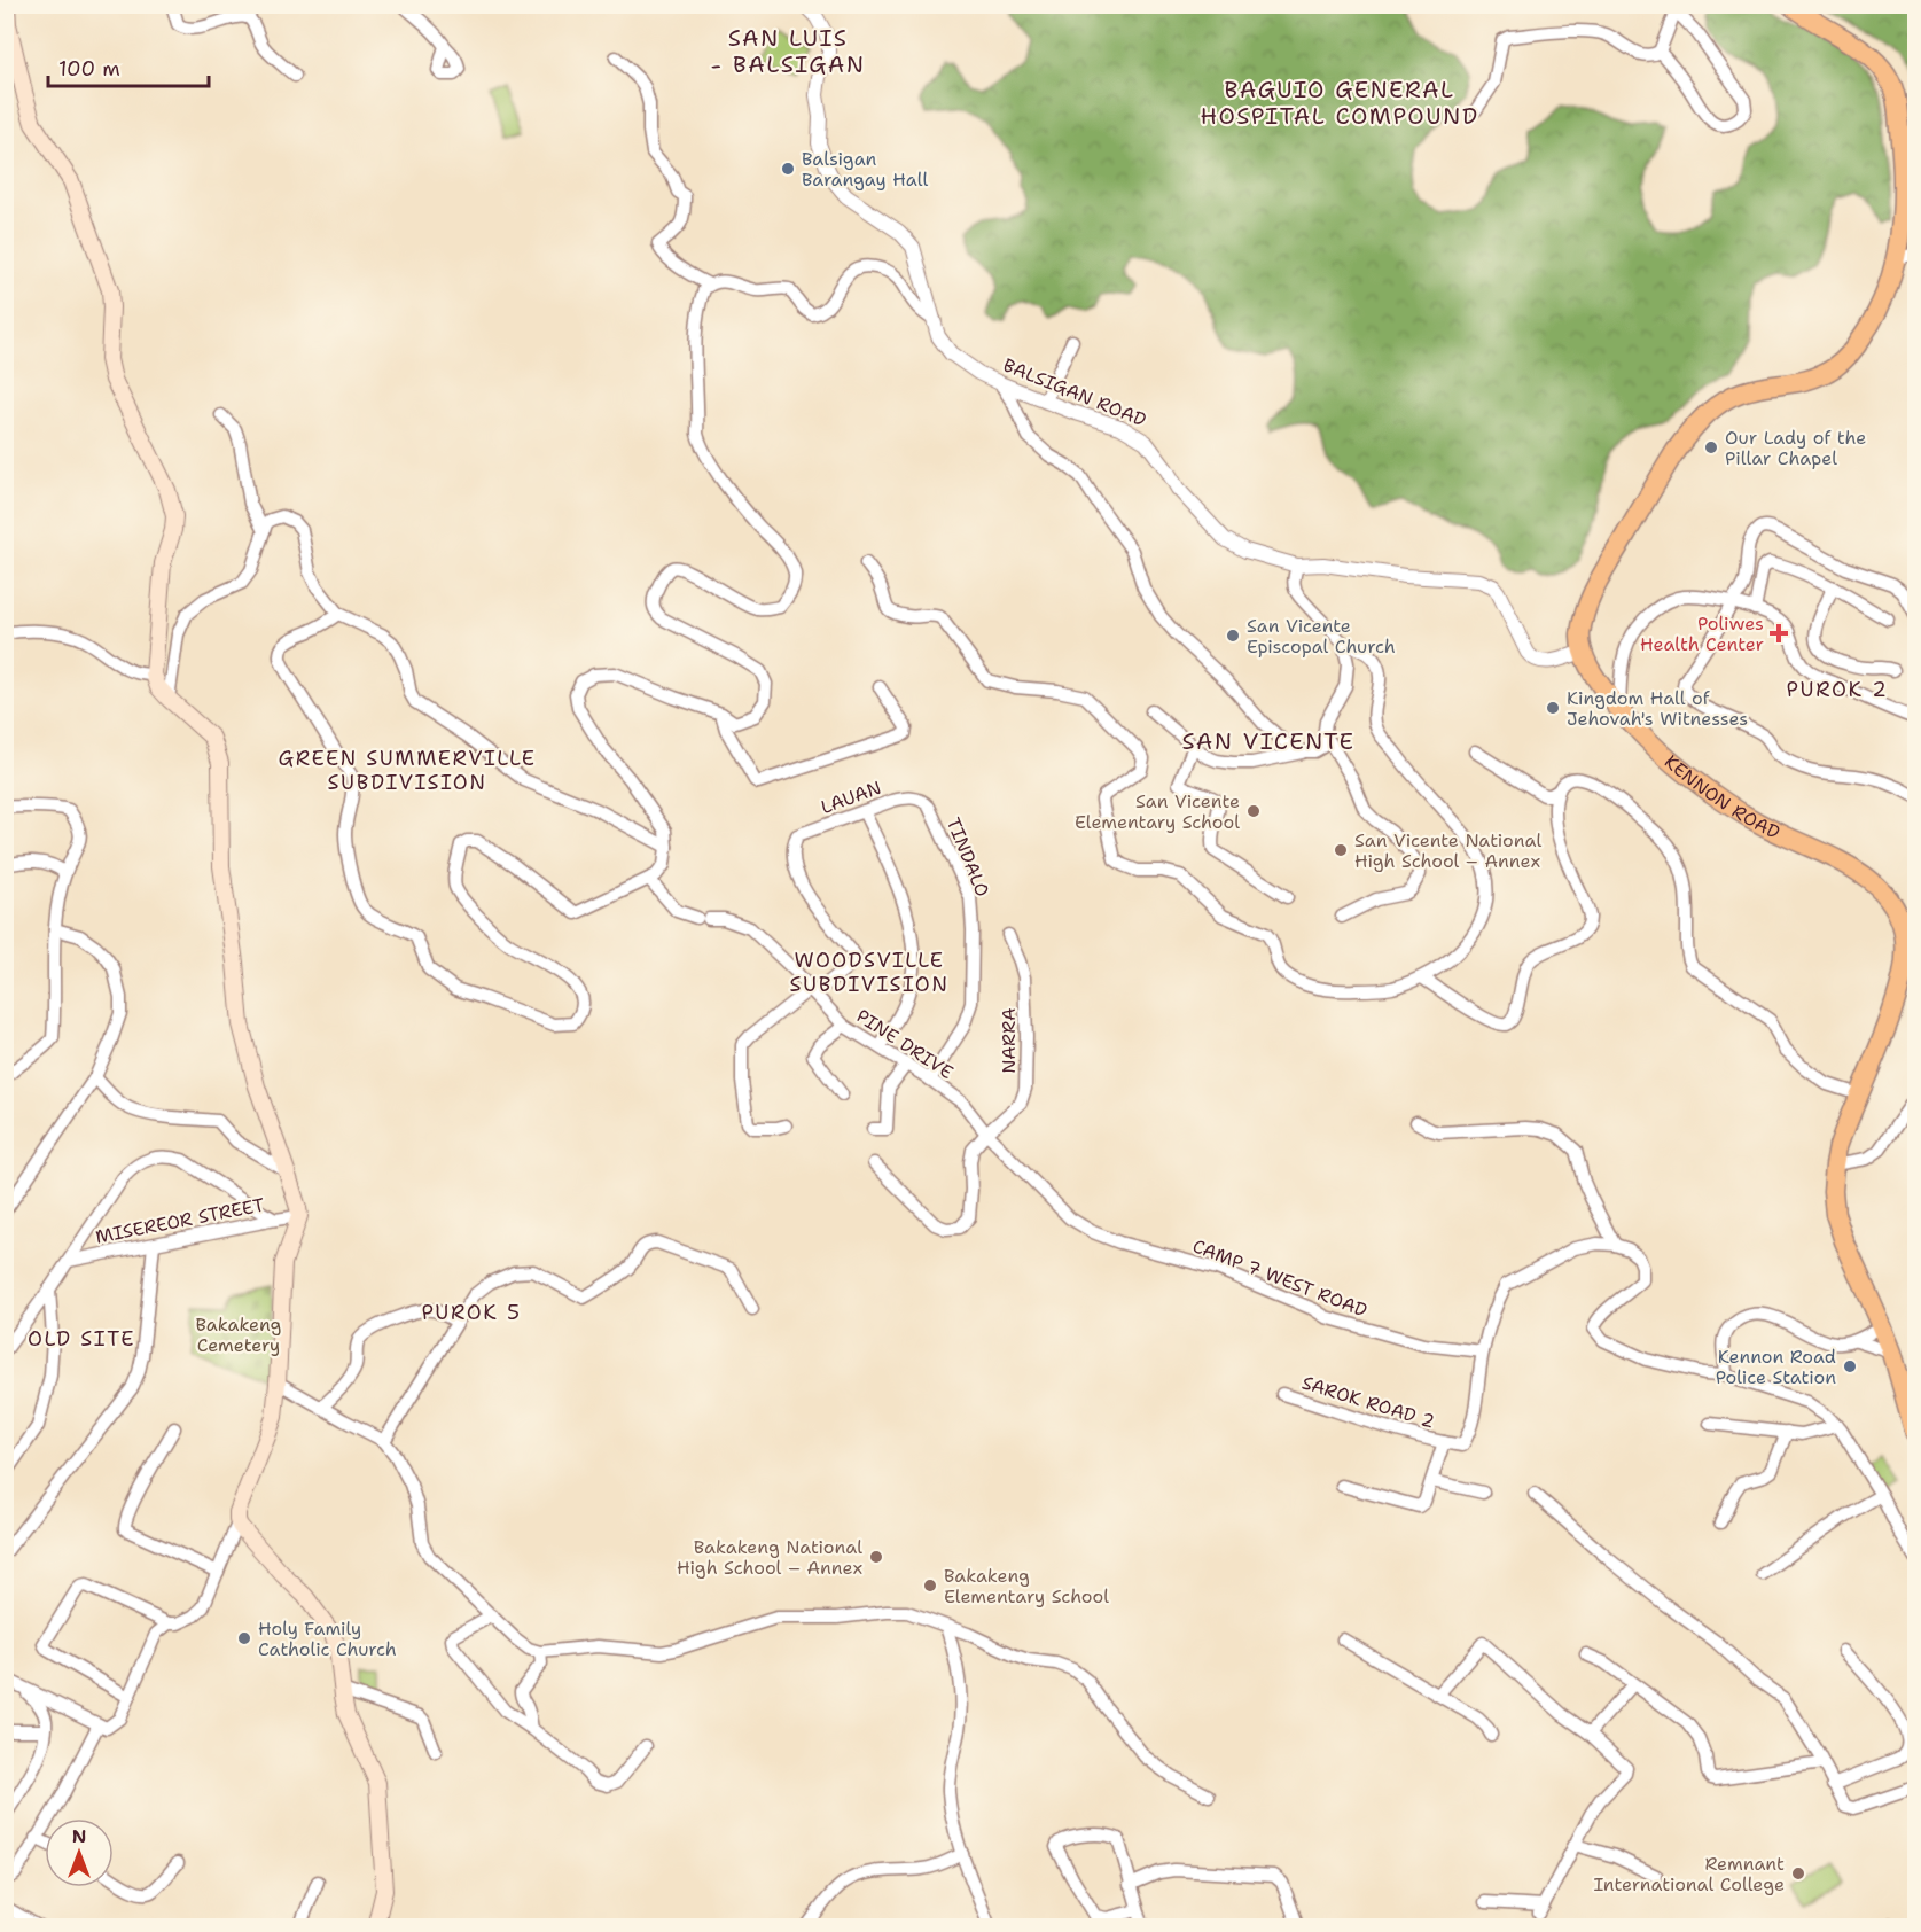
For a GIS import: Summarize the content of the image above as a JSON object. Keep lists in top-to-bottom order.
{
  "streets": {
    "highway": ["KENNON ROAD"],
    "street": [
      "BALSIGAN ROAD",
      "LAUAN",
      "TINDALO",
      "NARRA",
      "PINE DRIVE",
      "MISEREOR STREET",
      "CAMP 7 WEST ROAD",
      "SAROK ROAD 2"
    ]
  },
  "crossings": [
    ["BALSIGAN ROAD", "KENNON ROAD"],
    ["LAUAN", "TINDALO"],
    ["LAUAN", "PINE DRIVE"],
    ["TINDALO", "PINE DRIVE"],
    ["NARRA", "PINE DRIVE"],
    ["PINE DRIVE", "CAMP 7 WEST ROAD"]
  ],
  "districts": [
    "SAN LUIS - BALSIGAN",
    "BAGUIO GENERAL HOSPITAL COMPOUND",
    "PUROK 2",
    "SAN VICENTE",
    "GREEN SUMMERVILLE SUBDIVISION",
    "WOODSVILLE SUBDIVISION",
    "PUROK 5",
    "OLD SITE"
  ],
  "parks": ["Bakakeng Cemetery"],
  "places": {
    "other": [
      "Balsigan Barangay Hall",
      "Our Lady of the Pillar Chapel",
      "San Vicente Episcopal Church",
      "Kingdom Hall of Jehovah's Witnesses",
      "San Vicente Elementary School",
      "San Vicente National High School – Annex",
      "Kennon Road Police Station",
      "Bakakeng National High School – Annex",
      "Bakakeng Elementary School",
      "Holy Family Catholic Church",
      "Remnant International College"
    ],
    "health": ["Poliwes Health Center"]
  },
  "scale_bar": "100 m",
  "north": "top"
}
